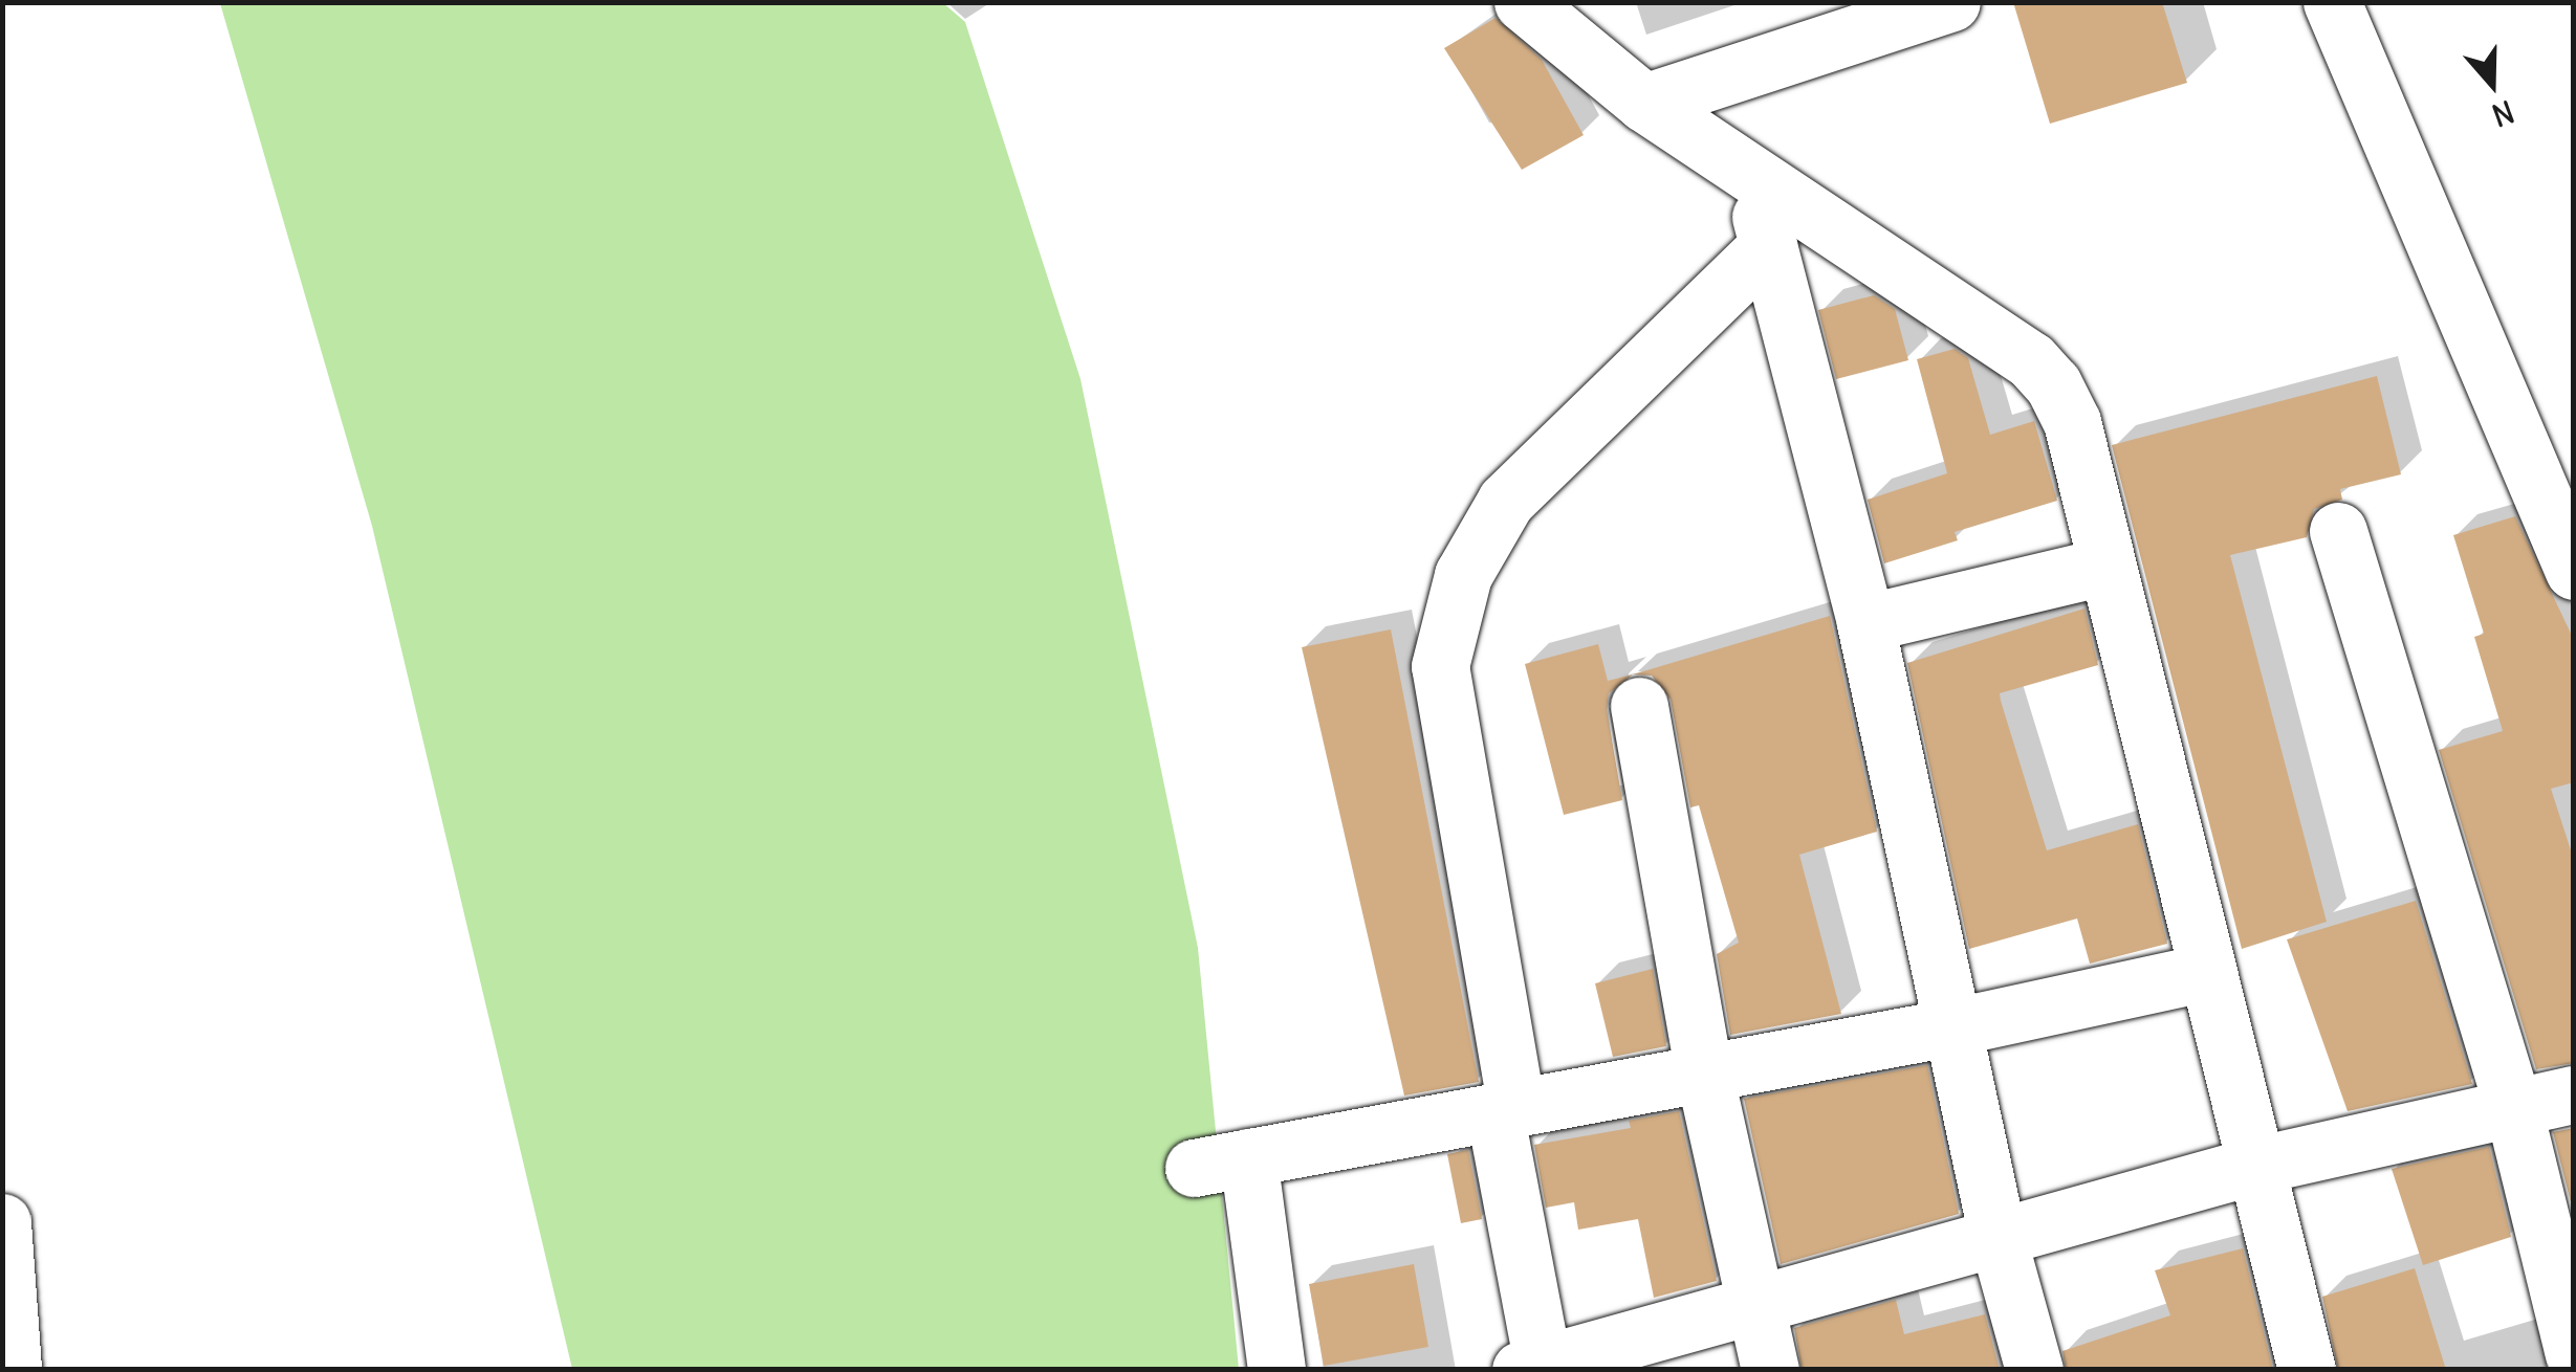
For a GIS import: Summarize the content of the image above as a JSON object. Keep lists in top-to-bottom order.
{
  "north": "bottom"
}
